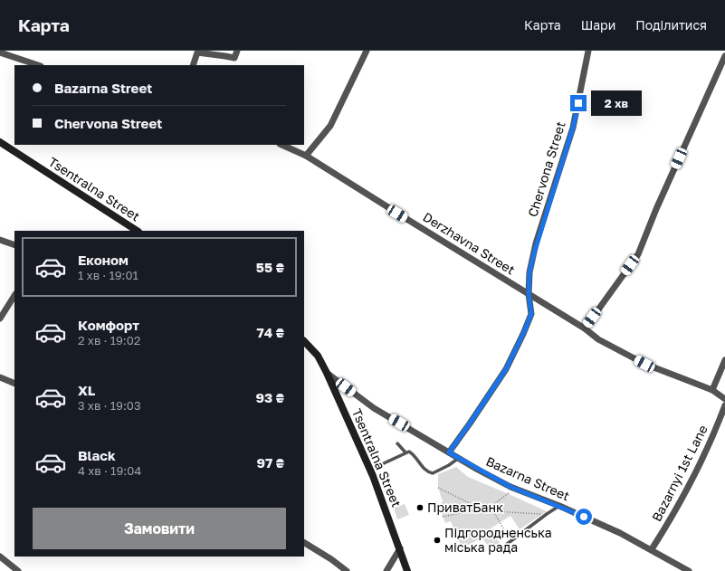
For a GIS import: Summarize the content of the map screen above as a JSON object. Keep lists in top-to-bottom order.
{
  "streets": {
    "main road": ["Tsentralna Street"],
    "street": [
      "Chervona Street",
      "Derzhavna Street",
      "Bazarnyi 1st Lane",
      "Bazarna Street"
    ]
  },
  "crossings": [
    ["Chervona Street", "Derzhavna Street"],
    ["Chervona Street", "Bazarna Street"],
    ["Tsentralna Street", "Bazarna Street"],
    ["Bazarnyi 1st Lane", "Bazarna Street"]
  ],
  "places": ["ПриватБанк", "Підгородненська міська рада"],
  "page": {
    "header": "Карта",
    "nav": ["Карта", "Шари", "Поділитися"],
    "banner": ["Bazarna Street", "Chervona Street"],
    "bubble": "2 хв",
    "list": [
      {
        "name": "Економ",
        "note": "1 хв · 19:01",
        "value": "55 ₴"
      },
      {
        "name": "Комфорт",
        "note": "2 хв · 19:02",
        "value": "74 ₴"
      },
      {
        "name": "XL",
        "note": "3 хв · 19:03",
        "value": "93 ₴"
      },
      {
        "name": "Black",
        "note": "4 хв · 19:04",
        "value": "97 ₴"
      }
    ],
    "buttons": "Замовити"
  }
}
